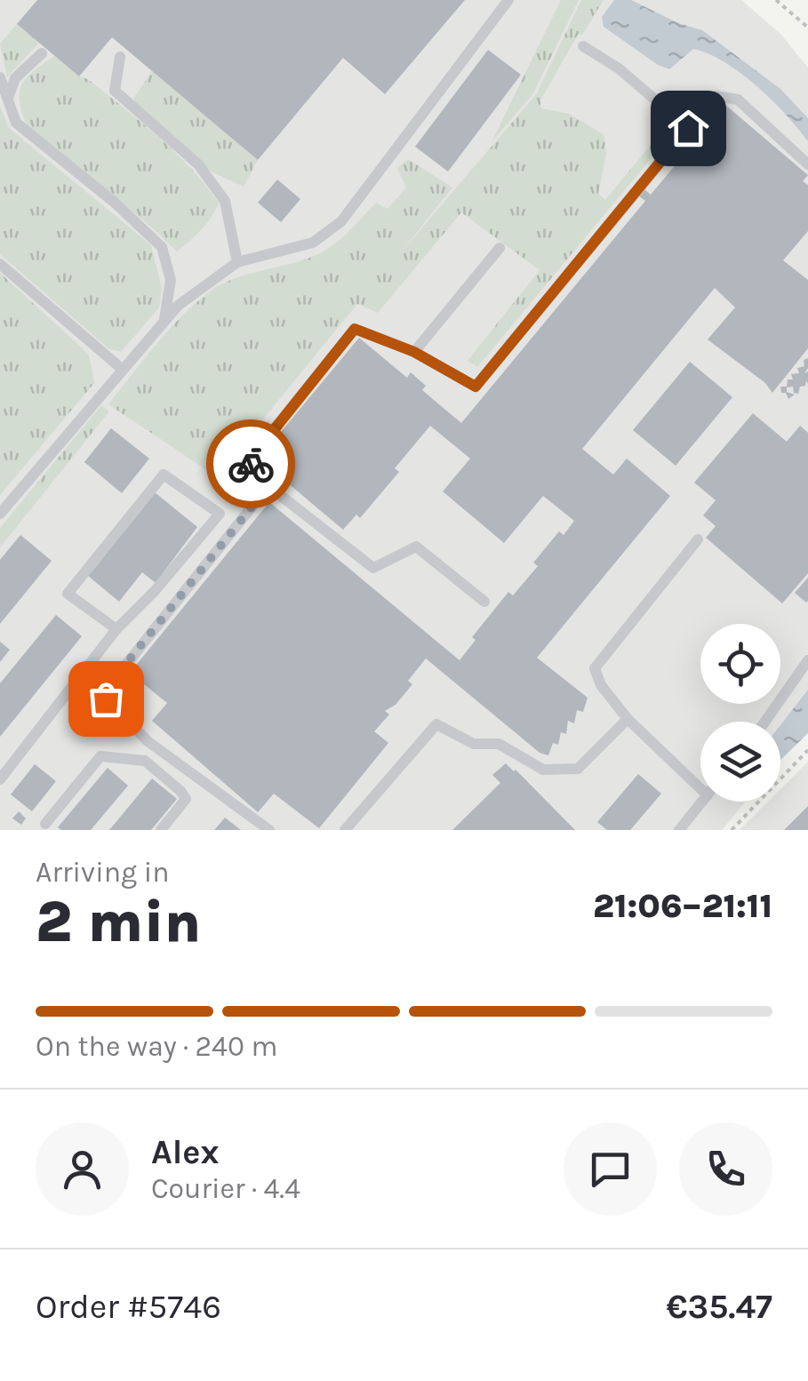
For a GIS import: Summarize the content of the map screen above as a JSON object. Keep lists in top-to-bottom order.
{
  "page": {
    "heading": ["2 min", "Arriving in", "21:06–21:11"],
    "panel": [
      "Alex",
      "Courier · 4.4",
      "Order #5746",
      "€35.47"
    ],
    "bar": "On the way · 240 m"
  }
}
